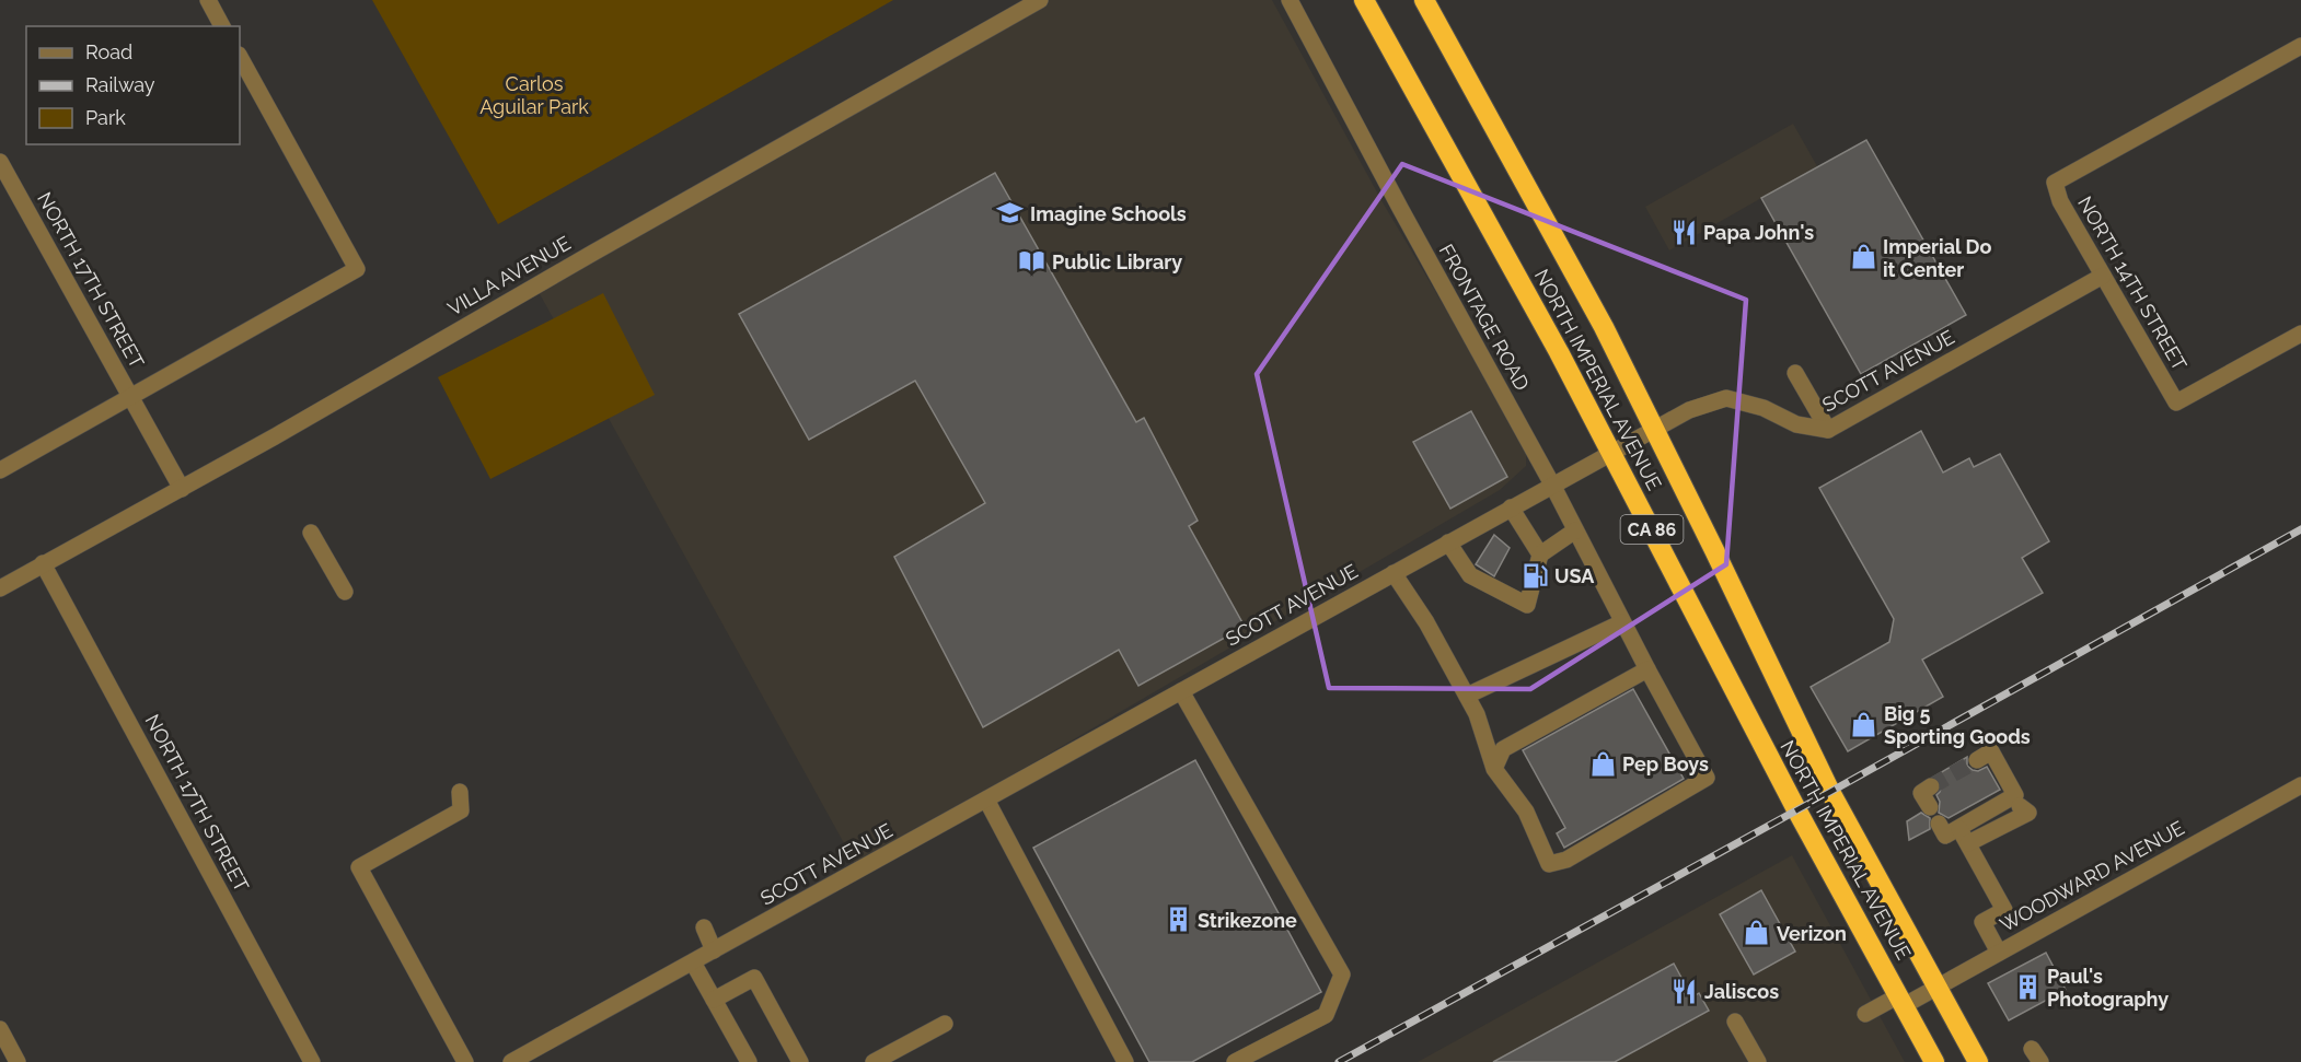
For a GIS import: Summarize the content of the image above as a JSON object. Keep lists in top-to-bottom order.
{
  "streets": {
    "highway": ["NORTH IMPERIAL AVENUE", "CA 86"],
    "street": [
      "VILLA AVENUE",
      "NORTH 17TH STREET",
      "NORTH 14TH STREET",
      "FRONTAGE ROAD",
      "SCOTT AVENUE",
      "WOODWARD AVENUE"
    ]
  },
  "crossings": [
    ["VILLA AVENUE", "NORTH 17TH STREET"],
    ["NORTH 14TH STREET", "SCOTT AVENUE"],
    ["FRONTAGE ROAD", "SCOTT AVENUE"],
    ["SCOTT AVENUE", "NORTH IMPERIAL AVENUE"],
    ["NORTH IMPERIAL AVENUE", "WOODWARD AVENUE"]
  ],
  "parks": ["Carlos Aguilar Park"],
  "places": {
    "school or university": ["Imagine Schools"],
    "restaurant": ["Papa John's", "Jaliscos"],
    "shop": [
      "Imperial Do it Center",
      "Big 5 Sporting Goods",
      "Pep Boys",
      "Verizon"
    ],
    "library": ["Public Library"],
    "fuel station": ["USA"],
    "building": ["Strikezone", "Paul's Photography"]
  },
  "legend": ["Road", "Railway", "Park"]
}
